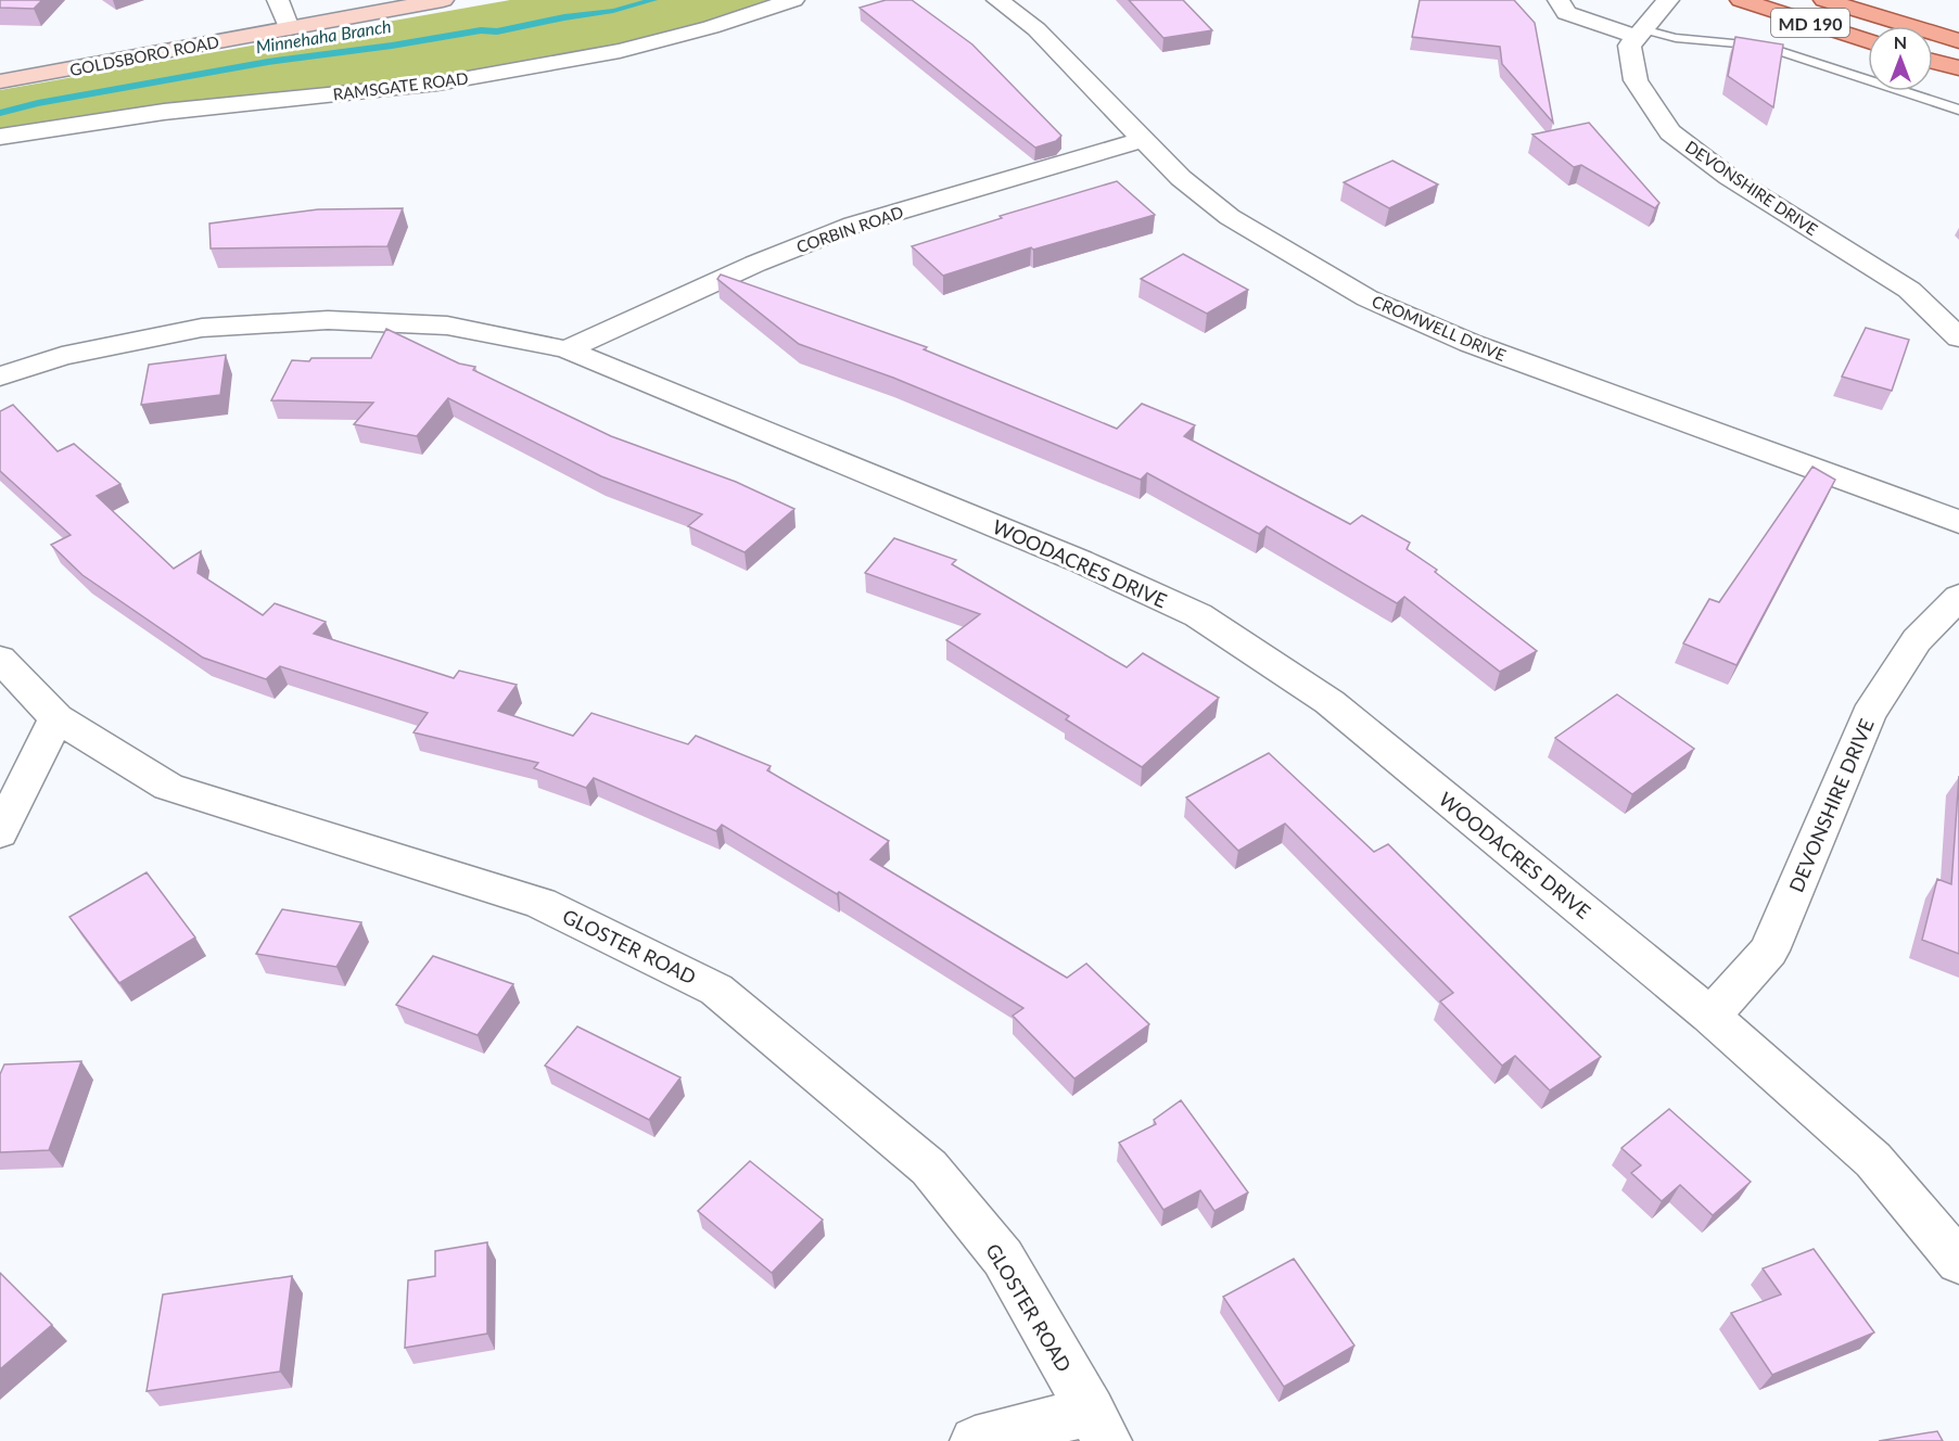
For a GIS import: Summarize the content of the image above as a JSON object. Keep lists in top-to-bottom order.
{
  "streets": {
    "main road": ["MD 190", "GOLDSBORO ROAD"],
    "street": [
      "RAMSGATE ROAD",
      "DEVONSHIRE DRIVE",
      "CORBIN ROAD",
      "CROMWELL DRIVE",
      "WOODACRES DRIVE",
      "GLOSTER ROAD"
    ]
  },
  "crossings": [
    ["DEVONSHIRE DRIVE", "WOODACRES DRIVE"],
    ["CORBIN ROAD", "CROMWELL DRIVE"],
    ["CORBIN ROAD", "WOODACRES DRIVE"]
  ],
  "water": ["Minnehaha Branch"],
  "north": "top"
}
